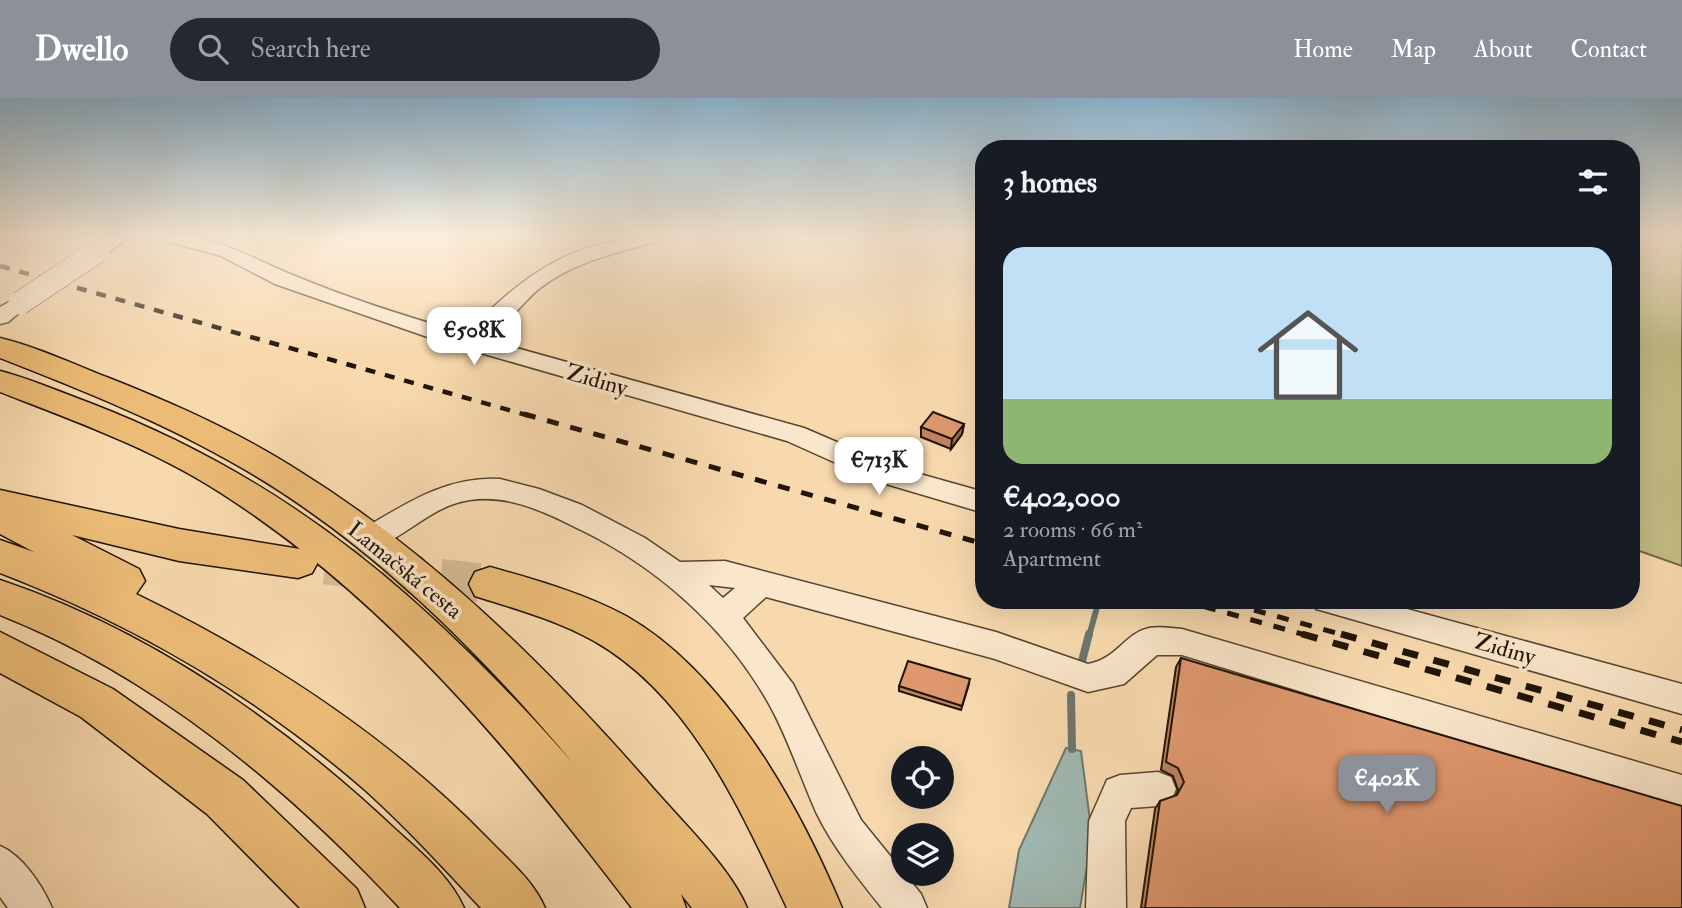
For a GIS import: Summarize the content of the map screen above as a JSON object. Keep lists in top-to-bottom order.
{
  "streets": {
    "main road": ["Lamačská cesta"],
    "street": ["Zidiny"]
  },
  "page": {
    "header": "Dwello",
    "search": "Search here",
    "nav": [
      "Home",
      "Map",
      "About",
      "Contact"
    ],
    "heading": "3 homes",
    "list": [
      {
        "name": "€402,000",
        "note": "2 rooms · 66 m² · Apartment"
      }
    ],
    "price": ["€508K", "€713K", "€402K"]
  }
}
